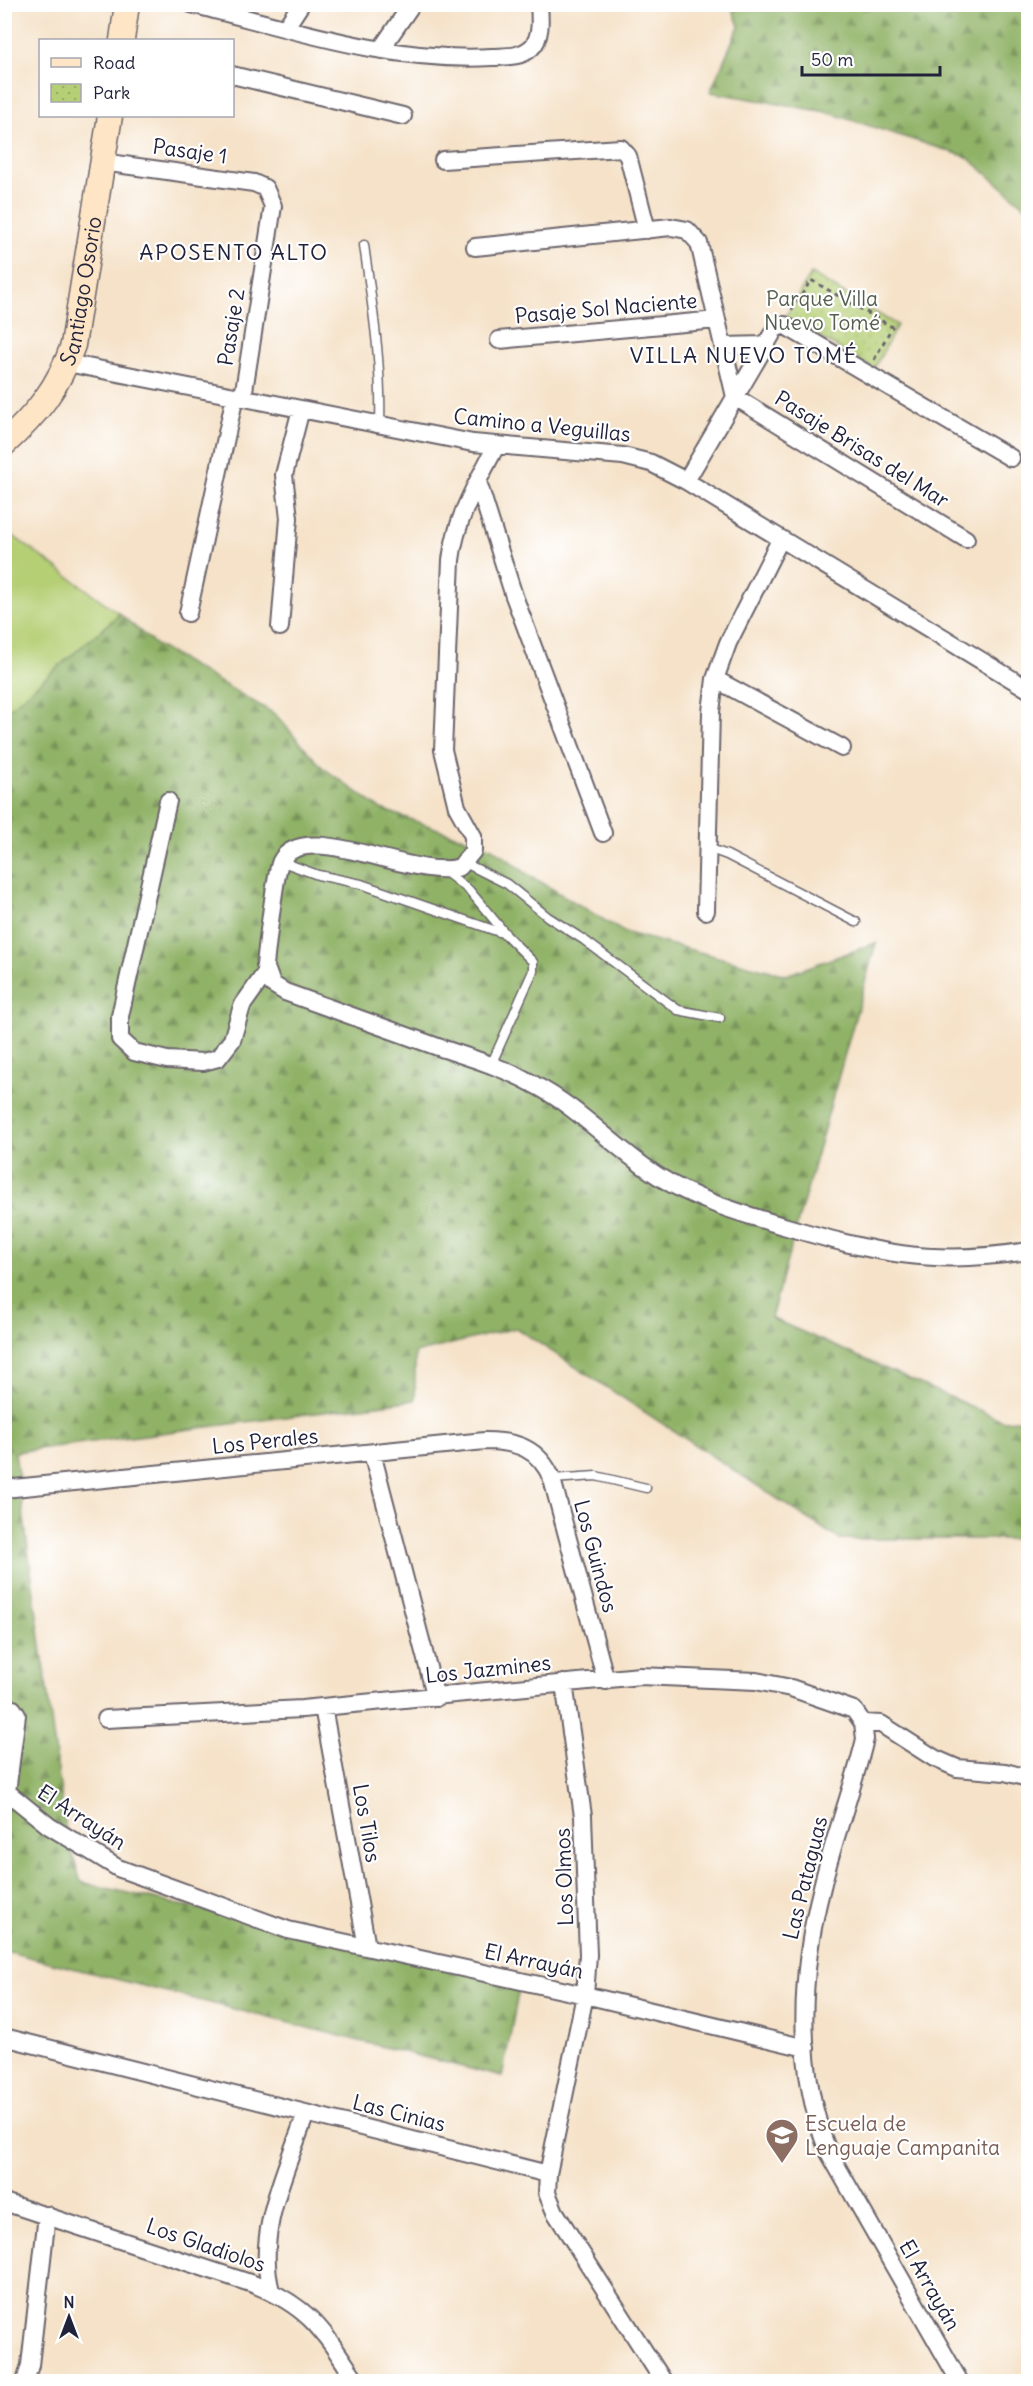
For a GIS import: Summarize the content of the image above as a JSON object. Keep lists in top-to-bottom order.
{
  "streets": {
    "street": [
      "Pasaje 1",
      "Santiago Osorio",
      "Pasaje Sol Naciente",
      "Pasaje 2",
      "Camino a Veguillas",
      "Pasaje Brisas del Mar",
      "Los Perales",
      "Los Guindos",
      "Los Jazmines",
      "El Arrayán",
      "Los Tilos",
      "Los Olmos",
      "Las Pataguas",
      "Las Cinias",
      "Los Gladiolos"
    ]
  },
  "crossings": [
    ["Pasaje 1", "Santiago Osorio"],
    ["Pasaje 1", "Pasaje 2"],
    ["Santiago Osorio", "Camino a Veguillas"],
    ["Pasaje 2", "Camino a Veguillas"],
    ["Los Perales", "Los Guindos"],
    ["Los Guindos", "Los Jazmines"],
    ["Los Jazmines", "Los Tilos"],
    ["Los Jazmines", "Los Olmos"],
    ["Los Jazmines", "Las Pataguas"],
    ["El Arrayán", "Los Tilos"],
    ["El Arrayán", "Los Olmos"],
    ["El Arrayán", "Las Pataguas"],
    ["Los Olmos", "Las Cinias"]
  ],
  "districts": ["APOSENTO ALTO", "VILLA NUEVO TOMÉ"],
  "parks": ["Parque Villa Nuevo Tomé"],
  "places": {
    "school or university": ["Escuela de Lenguaje Campanita"]
  },
  "legend": ["Road", "Park"],
  "scale_bar": "50 m",
  "north": "top"
}
